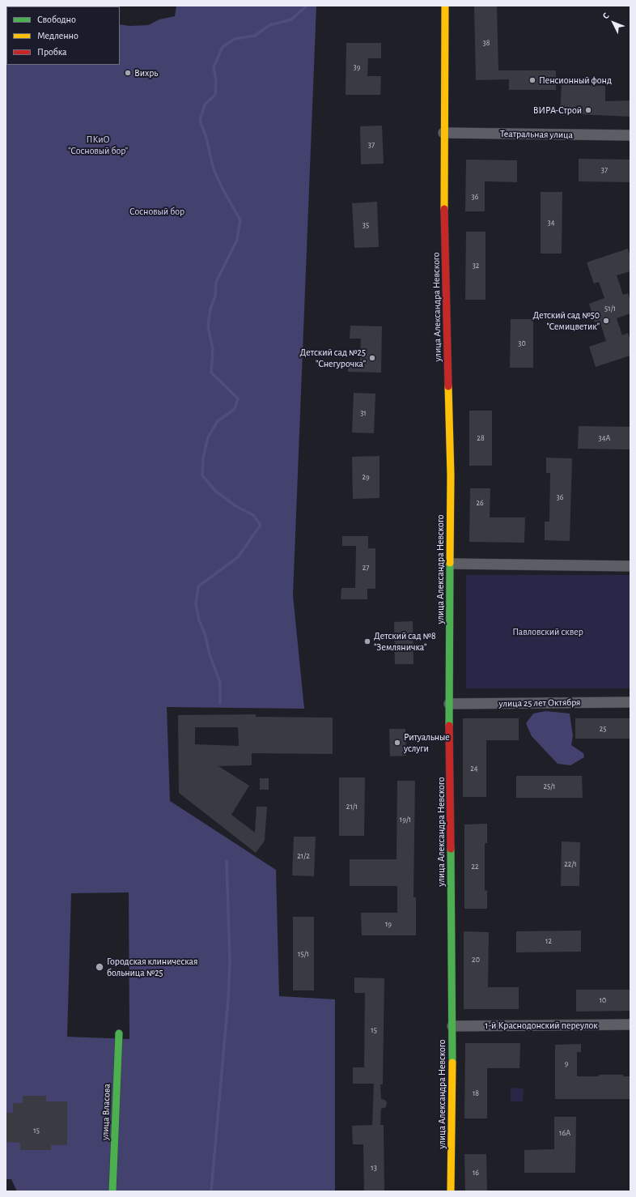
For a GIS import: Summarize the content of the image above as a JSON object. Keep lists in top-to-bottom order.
{
  "streets": {
    "street": [
      "Театральная улица",
      "улица Александра Невского",
      "улица 25 лет Октября",
      "1-й Краснодонский переулок",
      "улица Власова"
    ]
  },
  "crossings": [
    ["Театральная улица", "улица Александра Невского"],
    ["улица Александра Невского", "улица 25 лет Октября"],
    ["улица Александра Невского", "1-й Краснодонский переулок"]
  ],
  "parks": ["ПКиО \"Сосновый бор\"", "Сосновый бор", "Павловский сквер"],
  "places": [
    "Вихрь",
    "Пенсионный фонд",
    "ВИРА-Строй",
    "Детский сад №50 \"Семицветик\"",
    "Детский сад №25 \"Снегурочка\"",
    "Детский сад №8 \"Земляничка\"",
    "Ритуальные услуги",
    "Городская клиническая больница №25"
  ],
  "house_numbers": [
    "38",
    "39",
    "37",
    "37",
    "36",
    "34",
    "35",
    "32",
    "51/1",
    "30",
    "31",
    "28",
    "34А",
    "29",
    "36",
    "26",
    "27",
    "25",
    "24",
    "25/1",
    "21/1",
    "19/1",
    "21/2",
    "22/1",
    "22",
    "19",
    "12",
    "15/1",
    "20",
    "10",
    "15",
    "9",
    "18",
    "15",
    "16А",
    "13",
    "16"
  ],
  "legend": ["Свободно", "Медленно", "Пробка"],
  "north": "top left"
}
